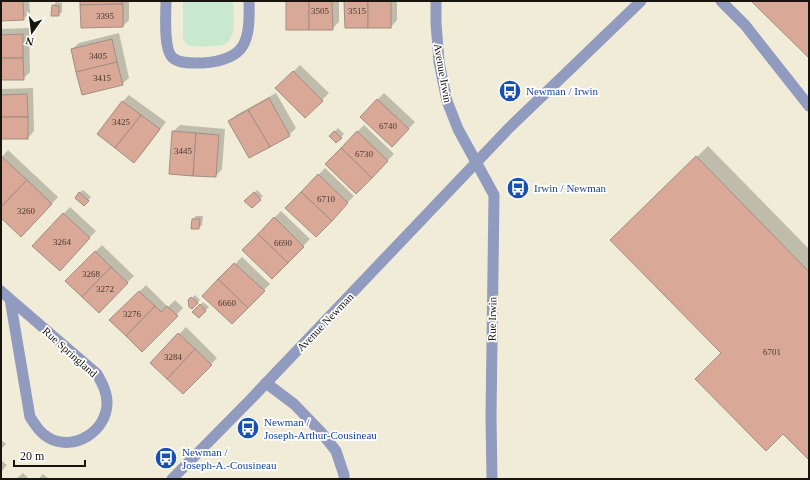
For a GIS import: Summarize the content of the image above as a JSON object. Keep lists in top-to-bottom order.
{
  "streets": {
    "street": [
      "Avenue Irwin",
      "Rue Irwin",
      "Avenue Newman",
      "Rue Springland"
    ]
  },
  "crossings": [
    ["Avenue Irwin", "Rue Irwin"],
    ["Avenue Irwin", "Avenue Newman"],
    ["Rue Irwin", "Avenue Newman"]
  ],
  "places": {
    "bus stop": [
      "Newman / Irwin",
      "Irwin / Newman",
      "Newman / Joseph-Arthur-Cousineau",
      "Newman / Joseph-A.-Cousineau"
    ]
  },
  "house_numbers": [
    "3505",
    "3515",
    "3395",
    "3405",
    "3415",
    "3425",
    "6740",
    "3445",
    "6730",
    "6710",
    "3260",
    "3264",
    "6690",
    "3268",
    "3272",
    "6660",
    "3276",
    "6701",
    "3284"
  ],
  "scale_bar": "20 m",
  "north": "bottom"
}
